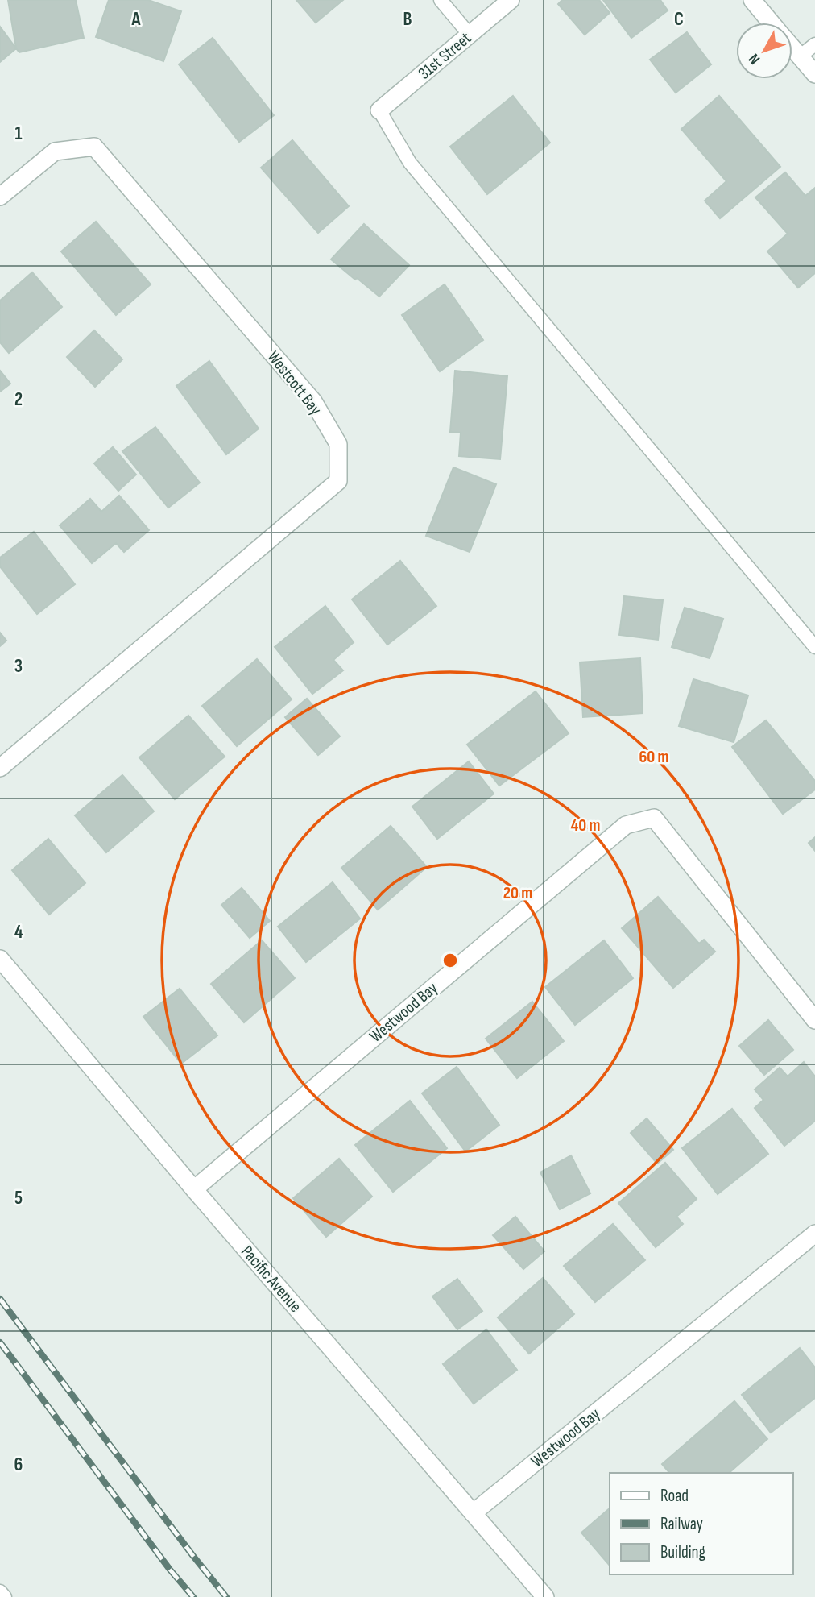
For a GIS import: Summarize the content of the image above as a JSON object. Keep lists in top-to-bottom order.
{
  "streets": {
    "street": [
      "31st Street",
      "Westcott Bay",
      "Westwood Bay",
      "Pacific Avenue"
    ]
  },
  "crossings": [
    ["Westwood Bay", "Pacific Avenue"]
  ],
  "legend": ["Road", "Railway", "Building"],
  "north": "bottom left",
  "grid": {
    "columns": ["A", "B", "C"],
    "rows": [
      "1",
      "2",
      "3",
      "4",
      "5",
      "6"
    ]
  },
  "rings": ["60 m", "40 m", "20 m"]
}
